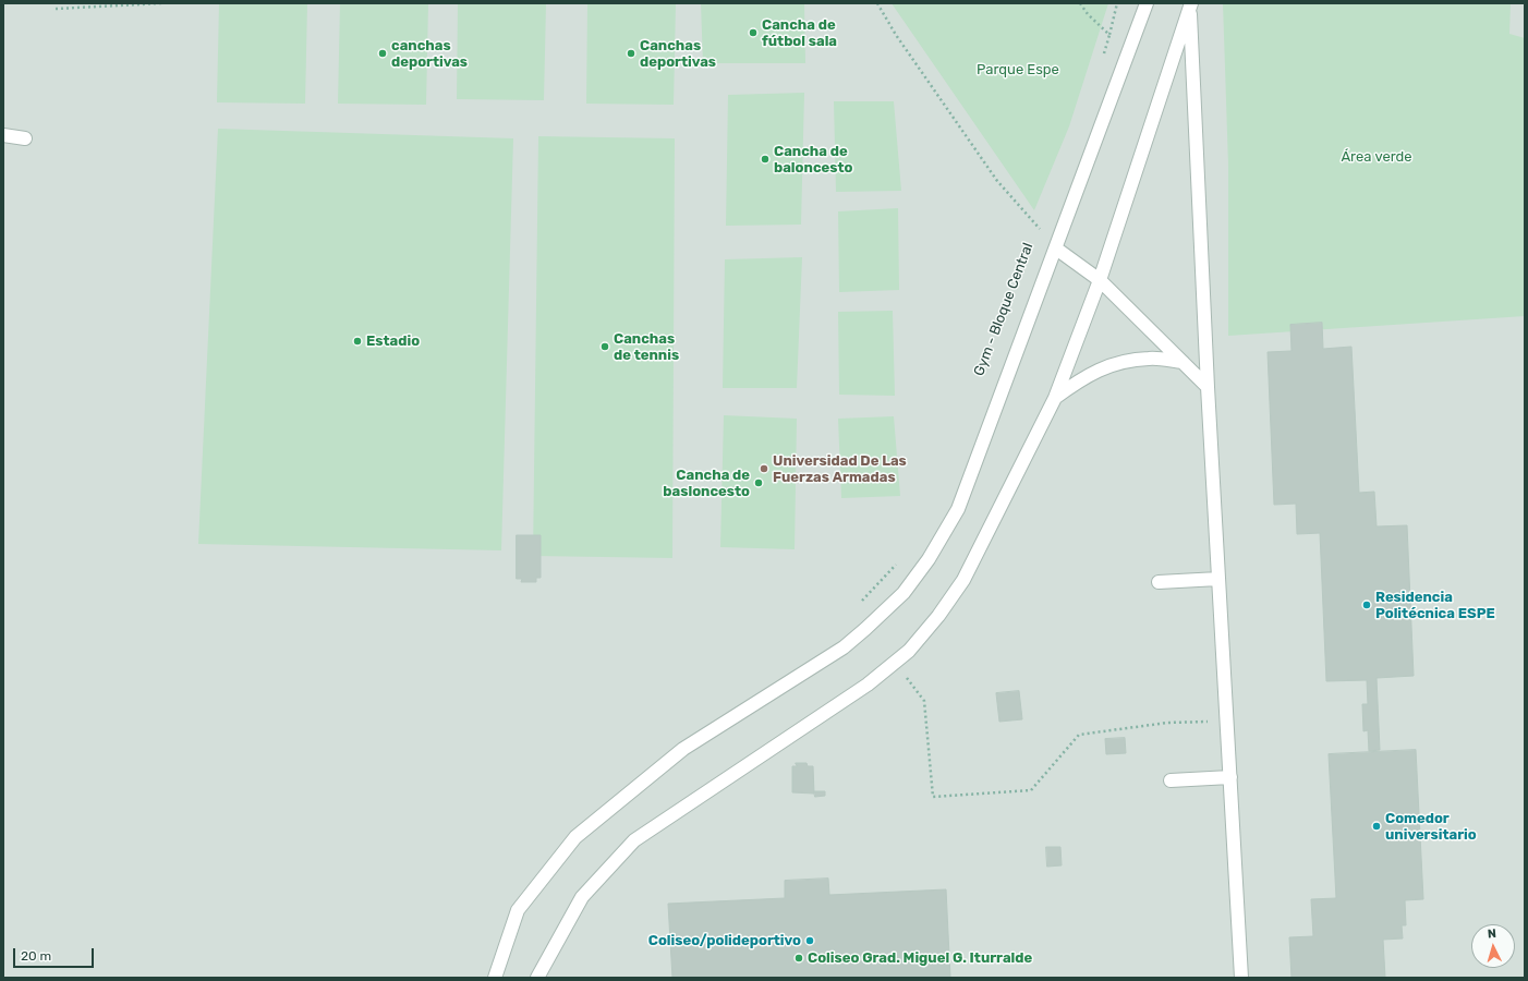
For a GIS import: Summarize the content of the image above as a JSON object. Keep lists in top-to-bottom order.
{
  "streets": {
    "path": ["Gym - Bloque Central"]
  },
  "parks": ["Parque Espe", "Área verde"],
  "places": [
    "Cancha de fútbol sala",
    "canchas deportivas",
    "Canchas deportivas",
    "Cancha de baloncesto",
    "Estadio",
    "Canchas de tennis",
    "Universidad De Las Fuerzas Armadas",
    "Cancha de basloncesto",
    "Residencia Politécnica ESPE",
    "Comedor universitario",
    "Coliseo/polideportivo",
    "Coliseo Grad. Miguel G. Iturralde"
  ],
  "scale_bar": "20 m",
  "north": "top"
}
